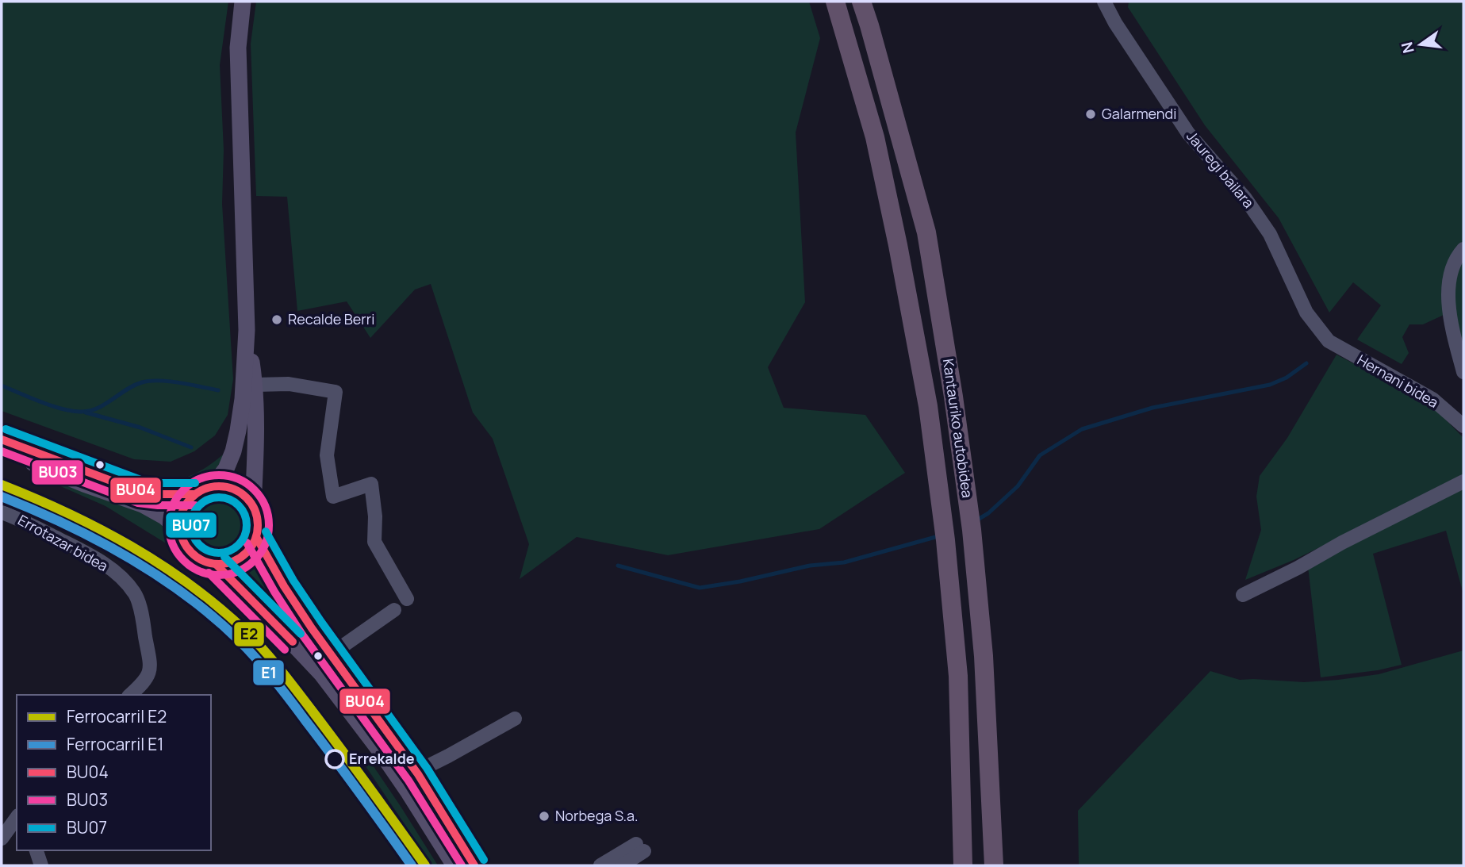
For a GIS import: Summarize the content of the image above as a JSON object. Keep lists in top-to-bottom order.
{
  "streets": {
    "highway": ["Kantauriko autobidea"],
    "street": ["Jauregi bailara", "Hernani bidea", "Errotazar bidea"]
  },
  "crossings": [
    ["Jauregi bailara", "Hernani bidea"]
  ],
  "places": [
    "Galarmendi",
    "Recalde Berri",
    "Errekalde",
    "Norbega S.a."
  ],
  "lines": [
    "transit line BU07",
    "transit line BU04",
    "transit line BU03",
    "rail line E2",
    "rail line E1"
  ],
  "legend": [
    "Ferrocarril E2",
    "Ferrocarril E1",
    "BU04",
    "BU03",
    "BU07"
  ],
  "north": "left"
}
